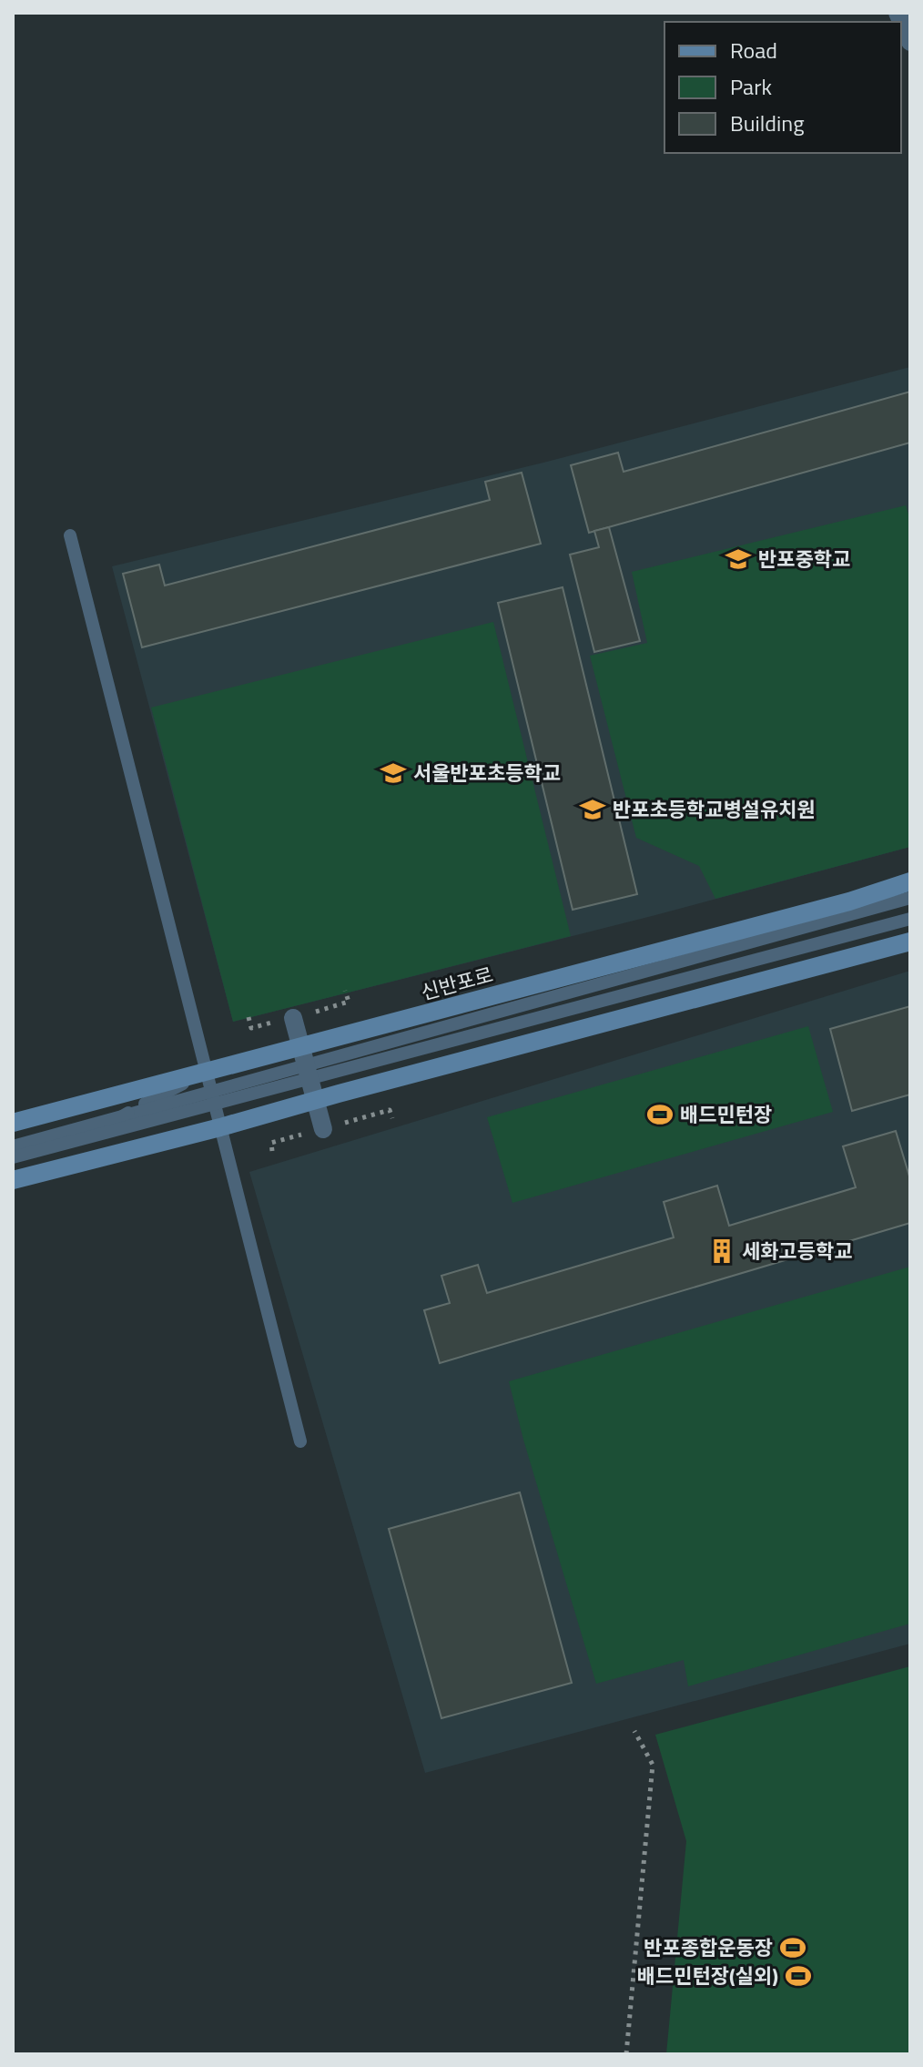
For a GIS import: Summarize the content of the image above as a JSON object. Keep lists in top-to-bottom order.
{
  "streets": {
    "main road": ["신반포로"]
  },
  "places": {
    "school or university": ["반포중학교", "서울반포초등학교", "반포초등학교병설유치원"],
    "sports": ["배드민턴장", "반포종합운동장", "배드민턴장(실외)"],
    "building": ["세화고등학교"]
  },
  "legend": ["Road", "Park", "Building"]
}
